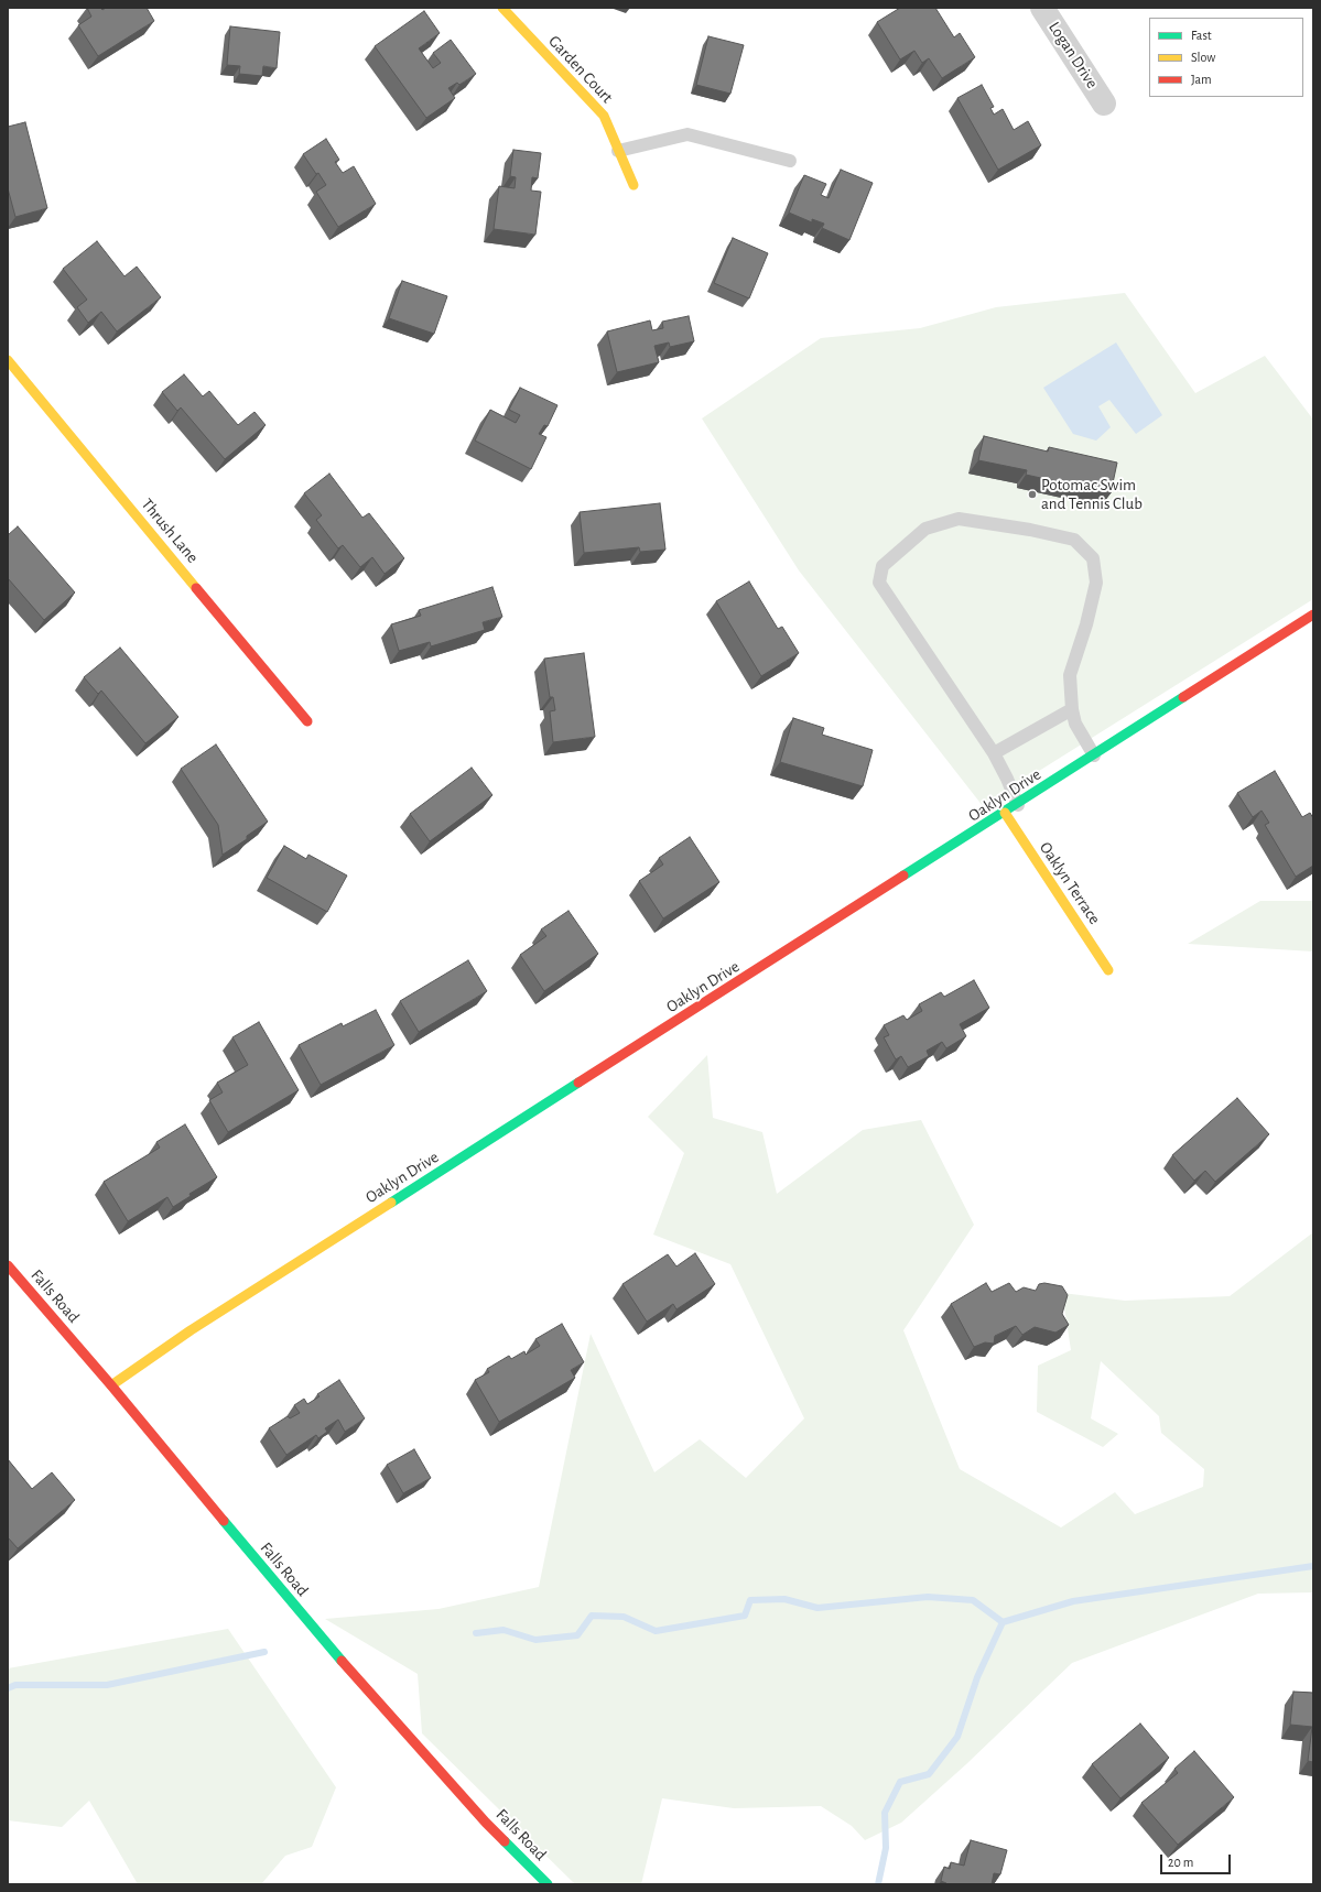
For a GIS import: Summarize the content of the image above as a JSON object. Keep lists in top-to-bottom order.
{
  "streets": {
    "street": [
      "Logan Drive",
      "Garden Court",
      "Thrush Lane",
      "Oaklyn Drive",
      "Oaklyn Terrace",
      "Falls Road"
    ]
  },
  "crossings": [
    ["Oaklyn Drive", "Oaklyn Terrace"],
    ["Oaklyn Drive", "Falls Road"]
  ],
  "places": ["Potomac Swim and Tennis Club"],
  "legend": ["Fast", "Slow", "Jam"],
  "scale_bar": "20 m"
}
